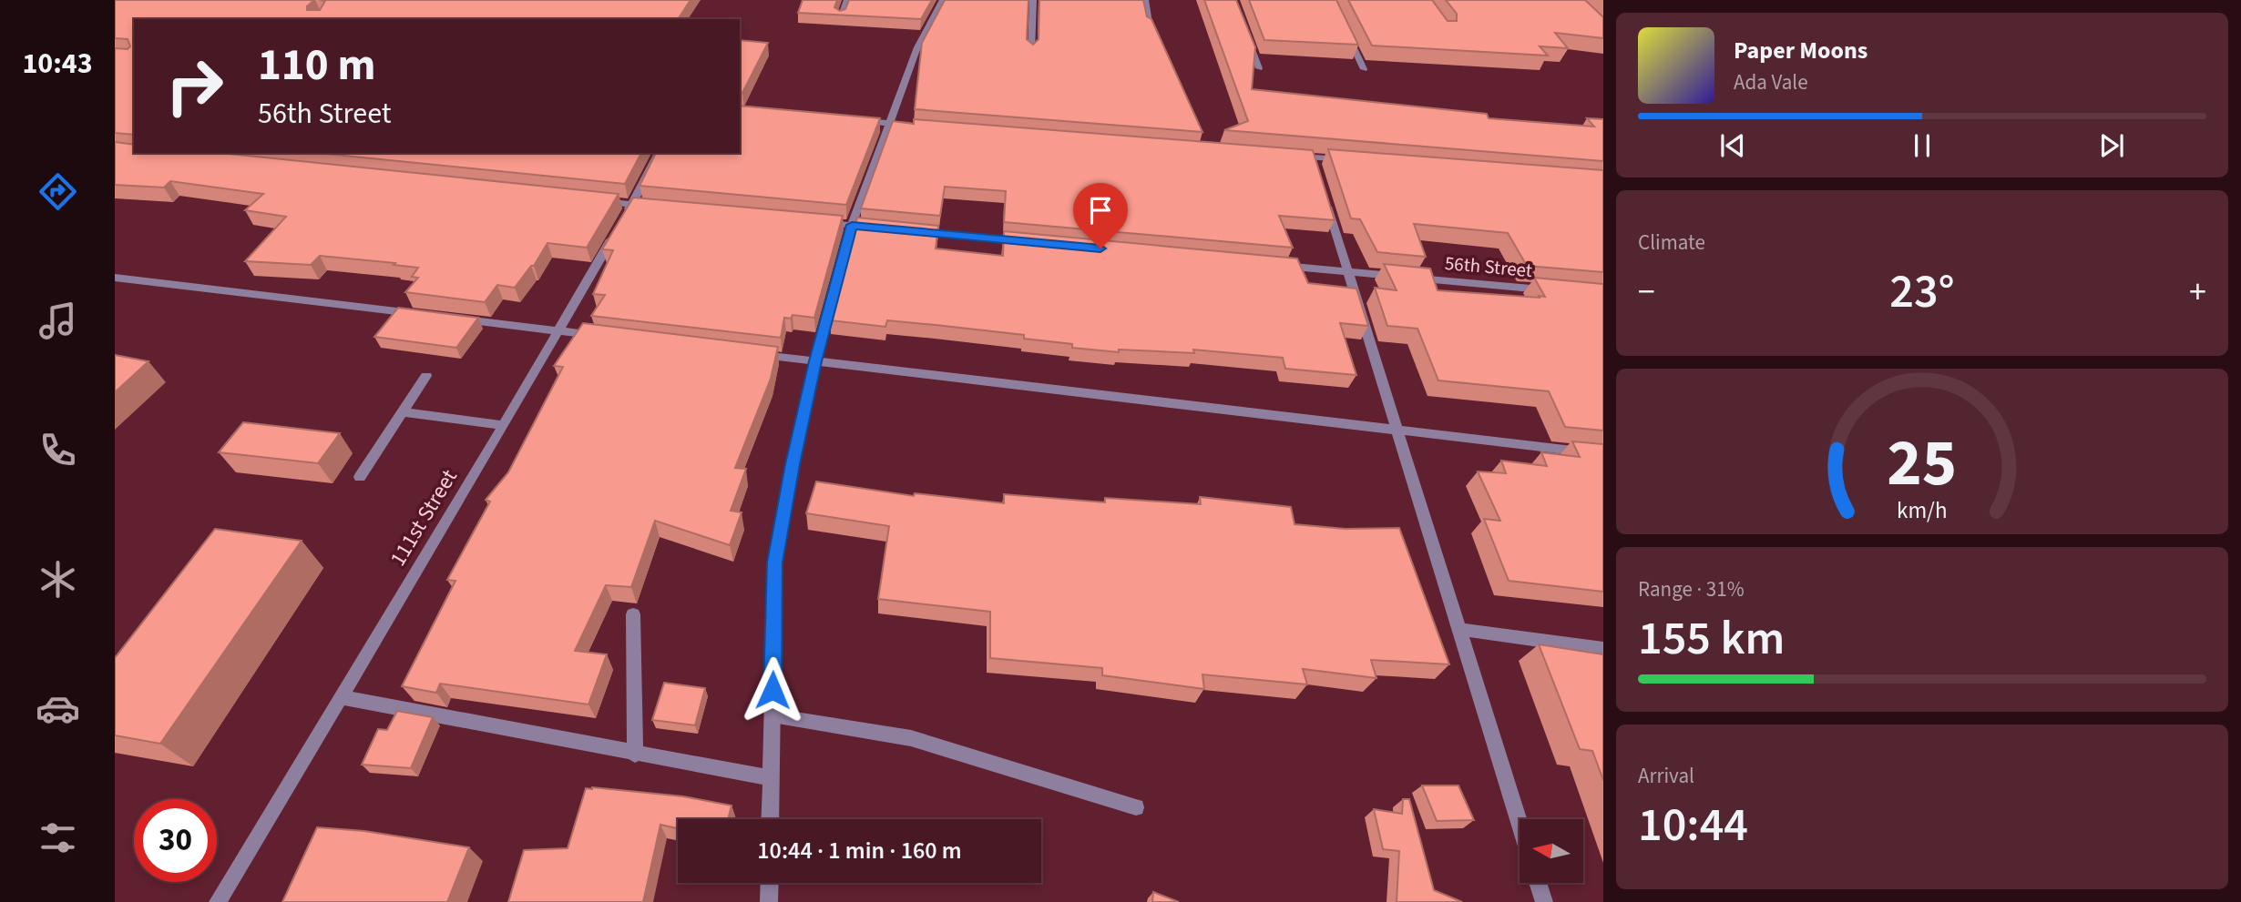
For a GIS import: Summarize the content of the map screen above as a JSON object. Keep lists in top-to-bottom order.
{
  "streets": {
    "street": ["56th Street", "111st Street"]
  },
  "north": "left",
  "page": {
    "tabs": "10:43",
    "turn": ["110 m", "56th Street"],
    "song": ["Paper Moons", "Ada Vale"],
    "tile": [
      "Climate",
      ["Range · 31%", "155 km"],
      ["Arrival", "10:44"]
    ],
    "heat": ["−", "23°", "+"],
    "limit": "30",
    "trip": "10:44 · 1 min · 160 m",
    "gauge": ["25", "km/h"]
  }
}
